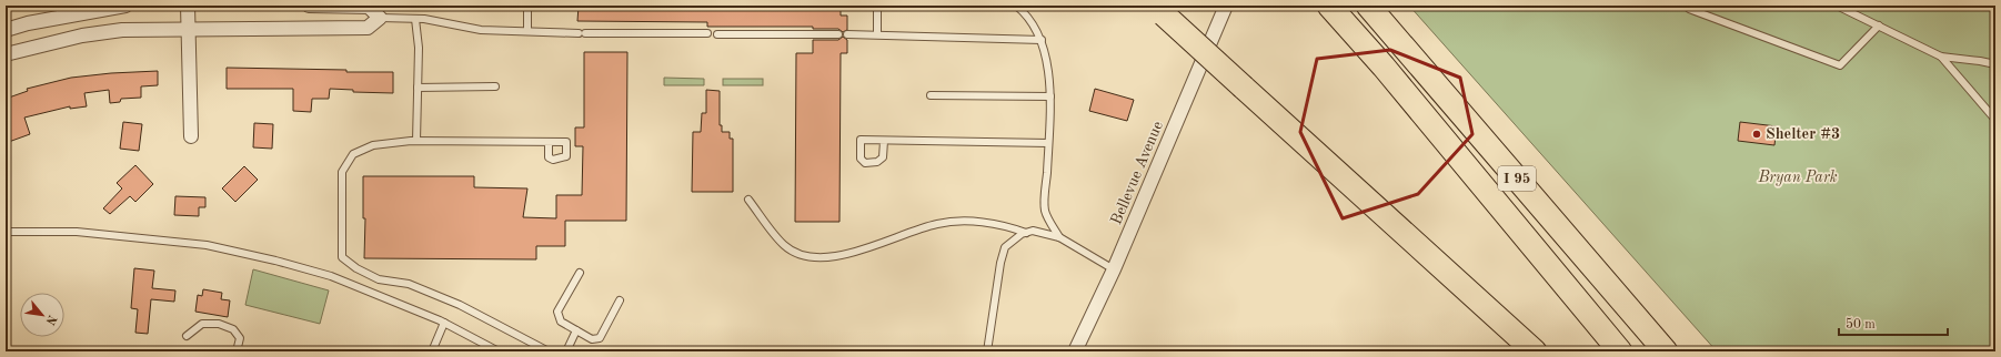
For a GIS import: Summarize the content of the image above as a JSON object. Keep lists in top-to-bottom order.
{
  "streets": {
    "highway": ["I 95"],
    "street": ["Bellevue Avenue"]
  },
  "parks": ["Bryan Park"],
  "places": ["Shelter #3"],
  "scale_bar": "50 m",
  "north": "bottom right"
}
